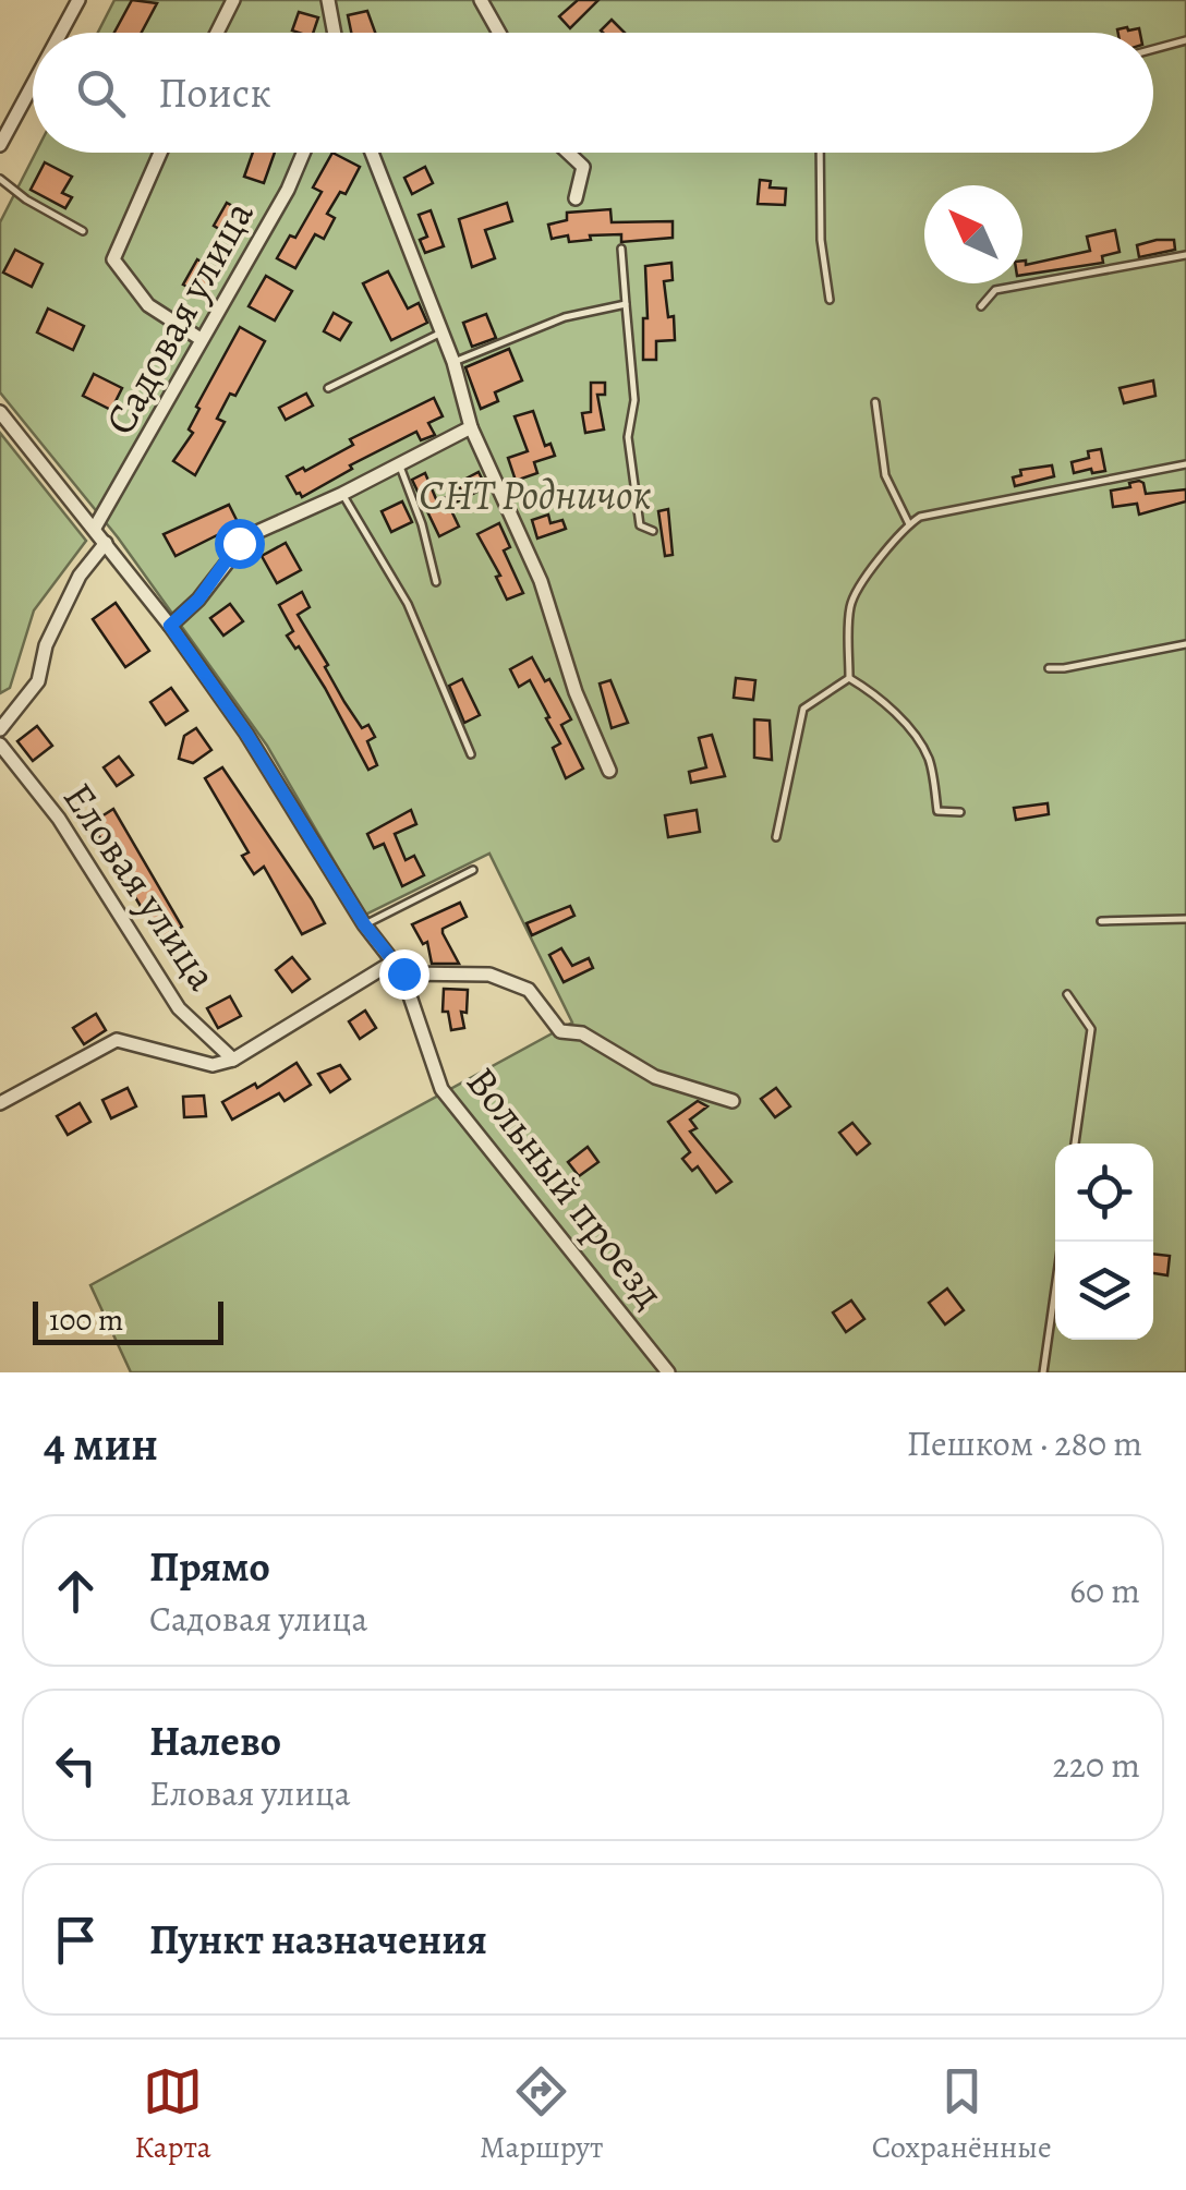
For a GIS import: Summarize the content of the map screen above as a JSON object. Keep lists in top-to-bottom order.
{
  "streets": {
    "street": ["Садовая улица", "Еловая улица", "Вольный проезд"]
  },
  "parks": ["СНТ Родничок"],
  "scale_bar": "100 m",
  "north": "top left",
  "page": {
    "search": "Поиск",
    "scale": "100 m",
    "heading": ["4 мин", "Пешком · 280 m"],
    "list": [
      ["Прямо", "Садовая улица", "60 m"],
      ["Налево", "Еловая улица", "220 m"],
      "Пункт назначения"
    ],
    "nav": ["Карта", "Маршрут", "Сохранённые"]
  }
}
